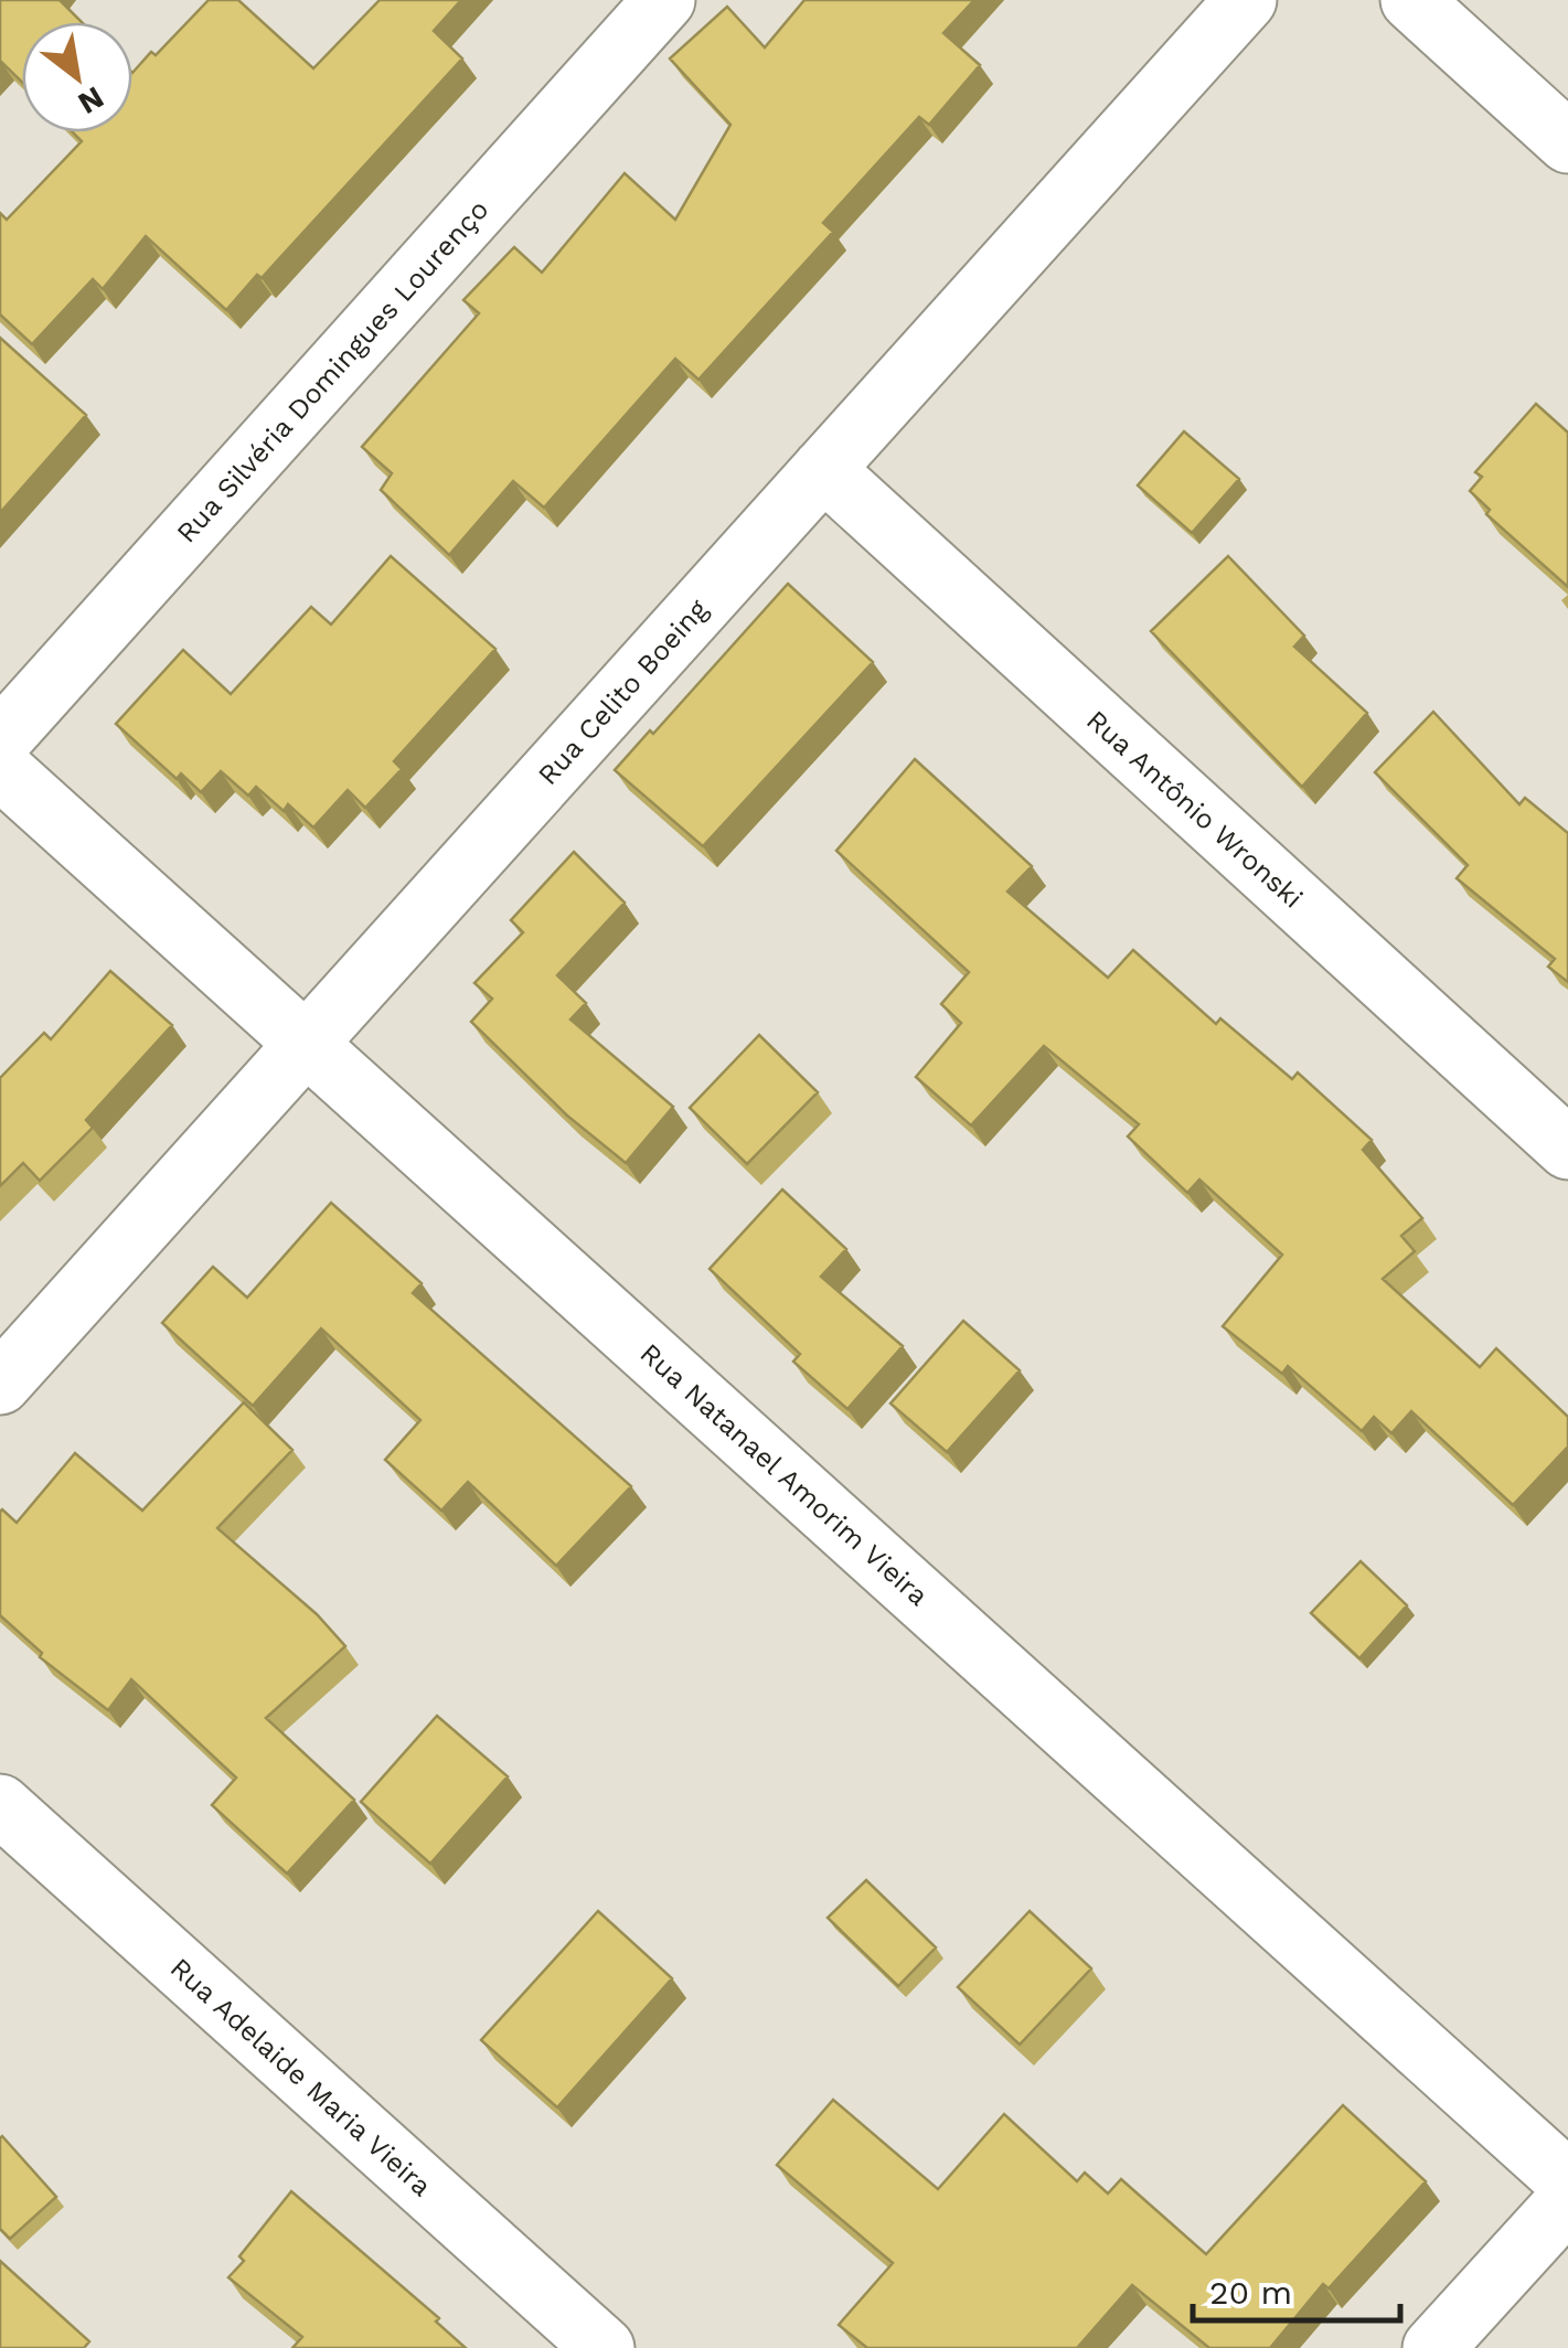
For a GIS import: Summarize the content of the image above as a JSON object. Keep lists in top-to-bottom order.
{
  "streets": {
    "street": [
      "Rua Silvéria Domingues Lourenço",
      "Rua Celito Boeing",
      "Rua Antônio Wronski",
      "Rua Natanael Amorim Vieira",
      "Rua Adelaide Maria Vieira"
    ]
  },
  "crossings": [
    ["Rua Celito Boeing", "Rua Antônio Wronski"],
    ["Rua Celito Boeing", "Rua Natanael Amorim Vieira"]
  ],
  "scale_bar": "20 m",
  "north": "bottom right"
}
